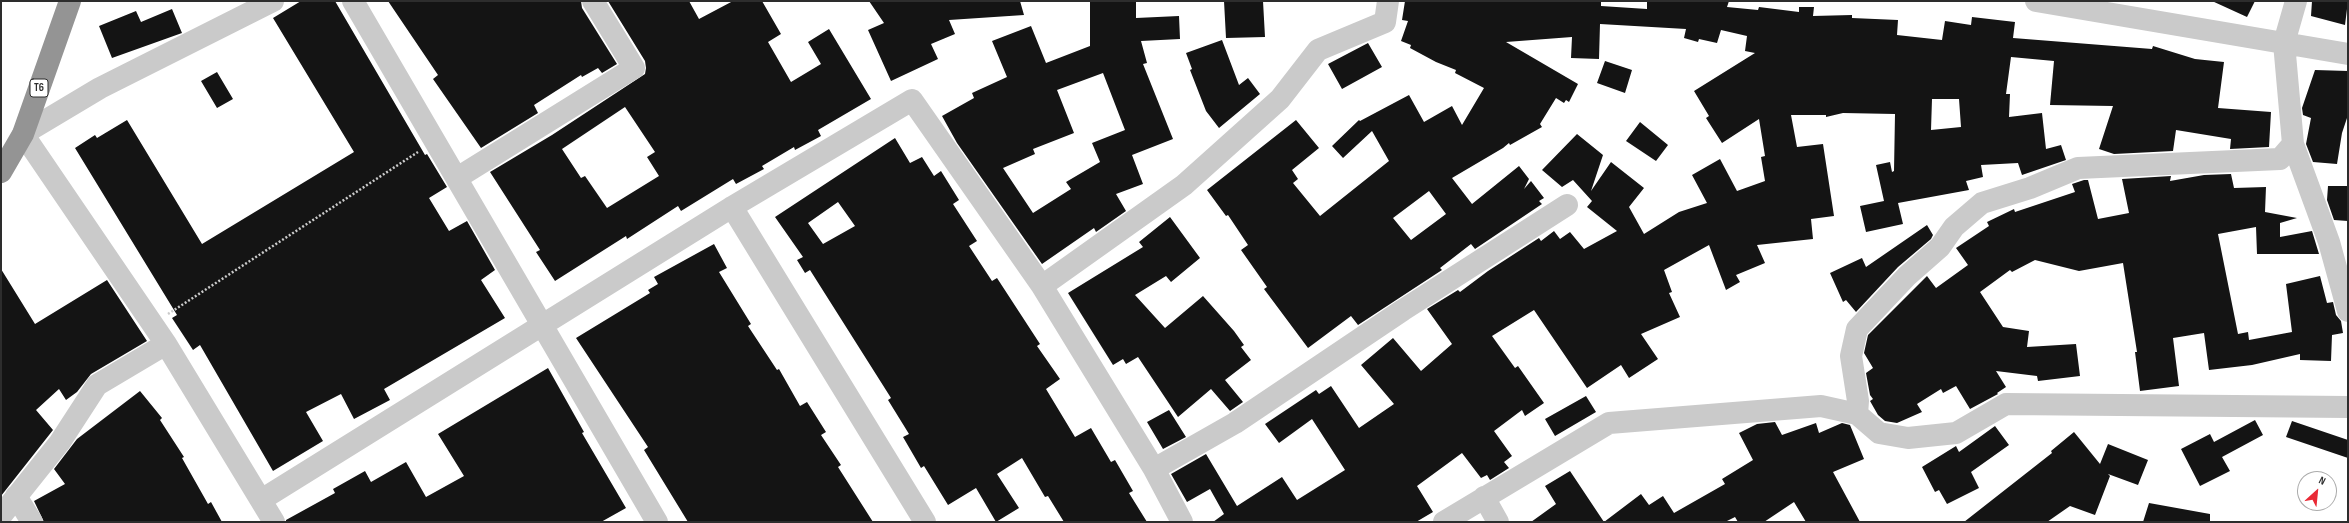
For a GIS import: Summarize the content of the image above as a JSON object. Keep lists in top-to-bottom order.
{
  "streets": {
    "highway": ["T6"]
  },
  "north": "top right"
}
